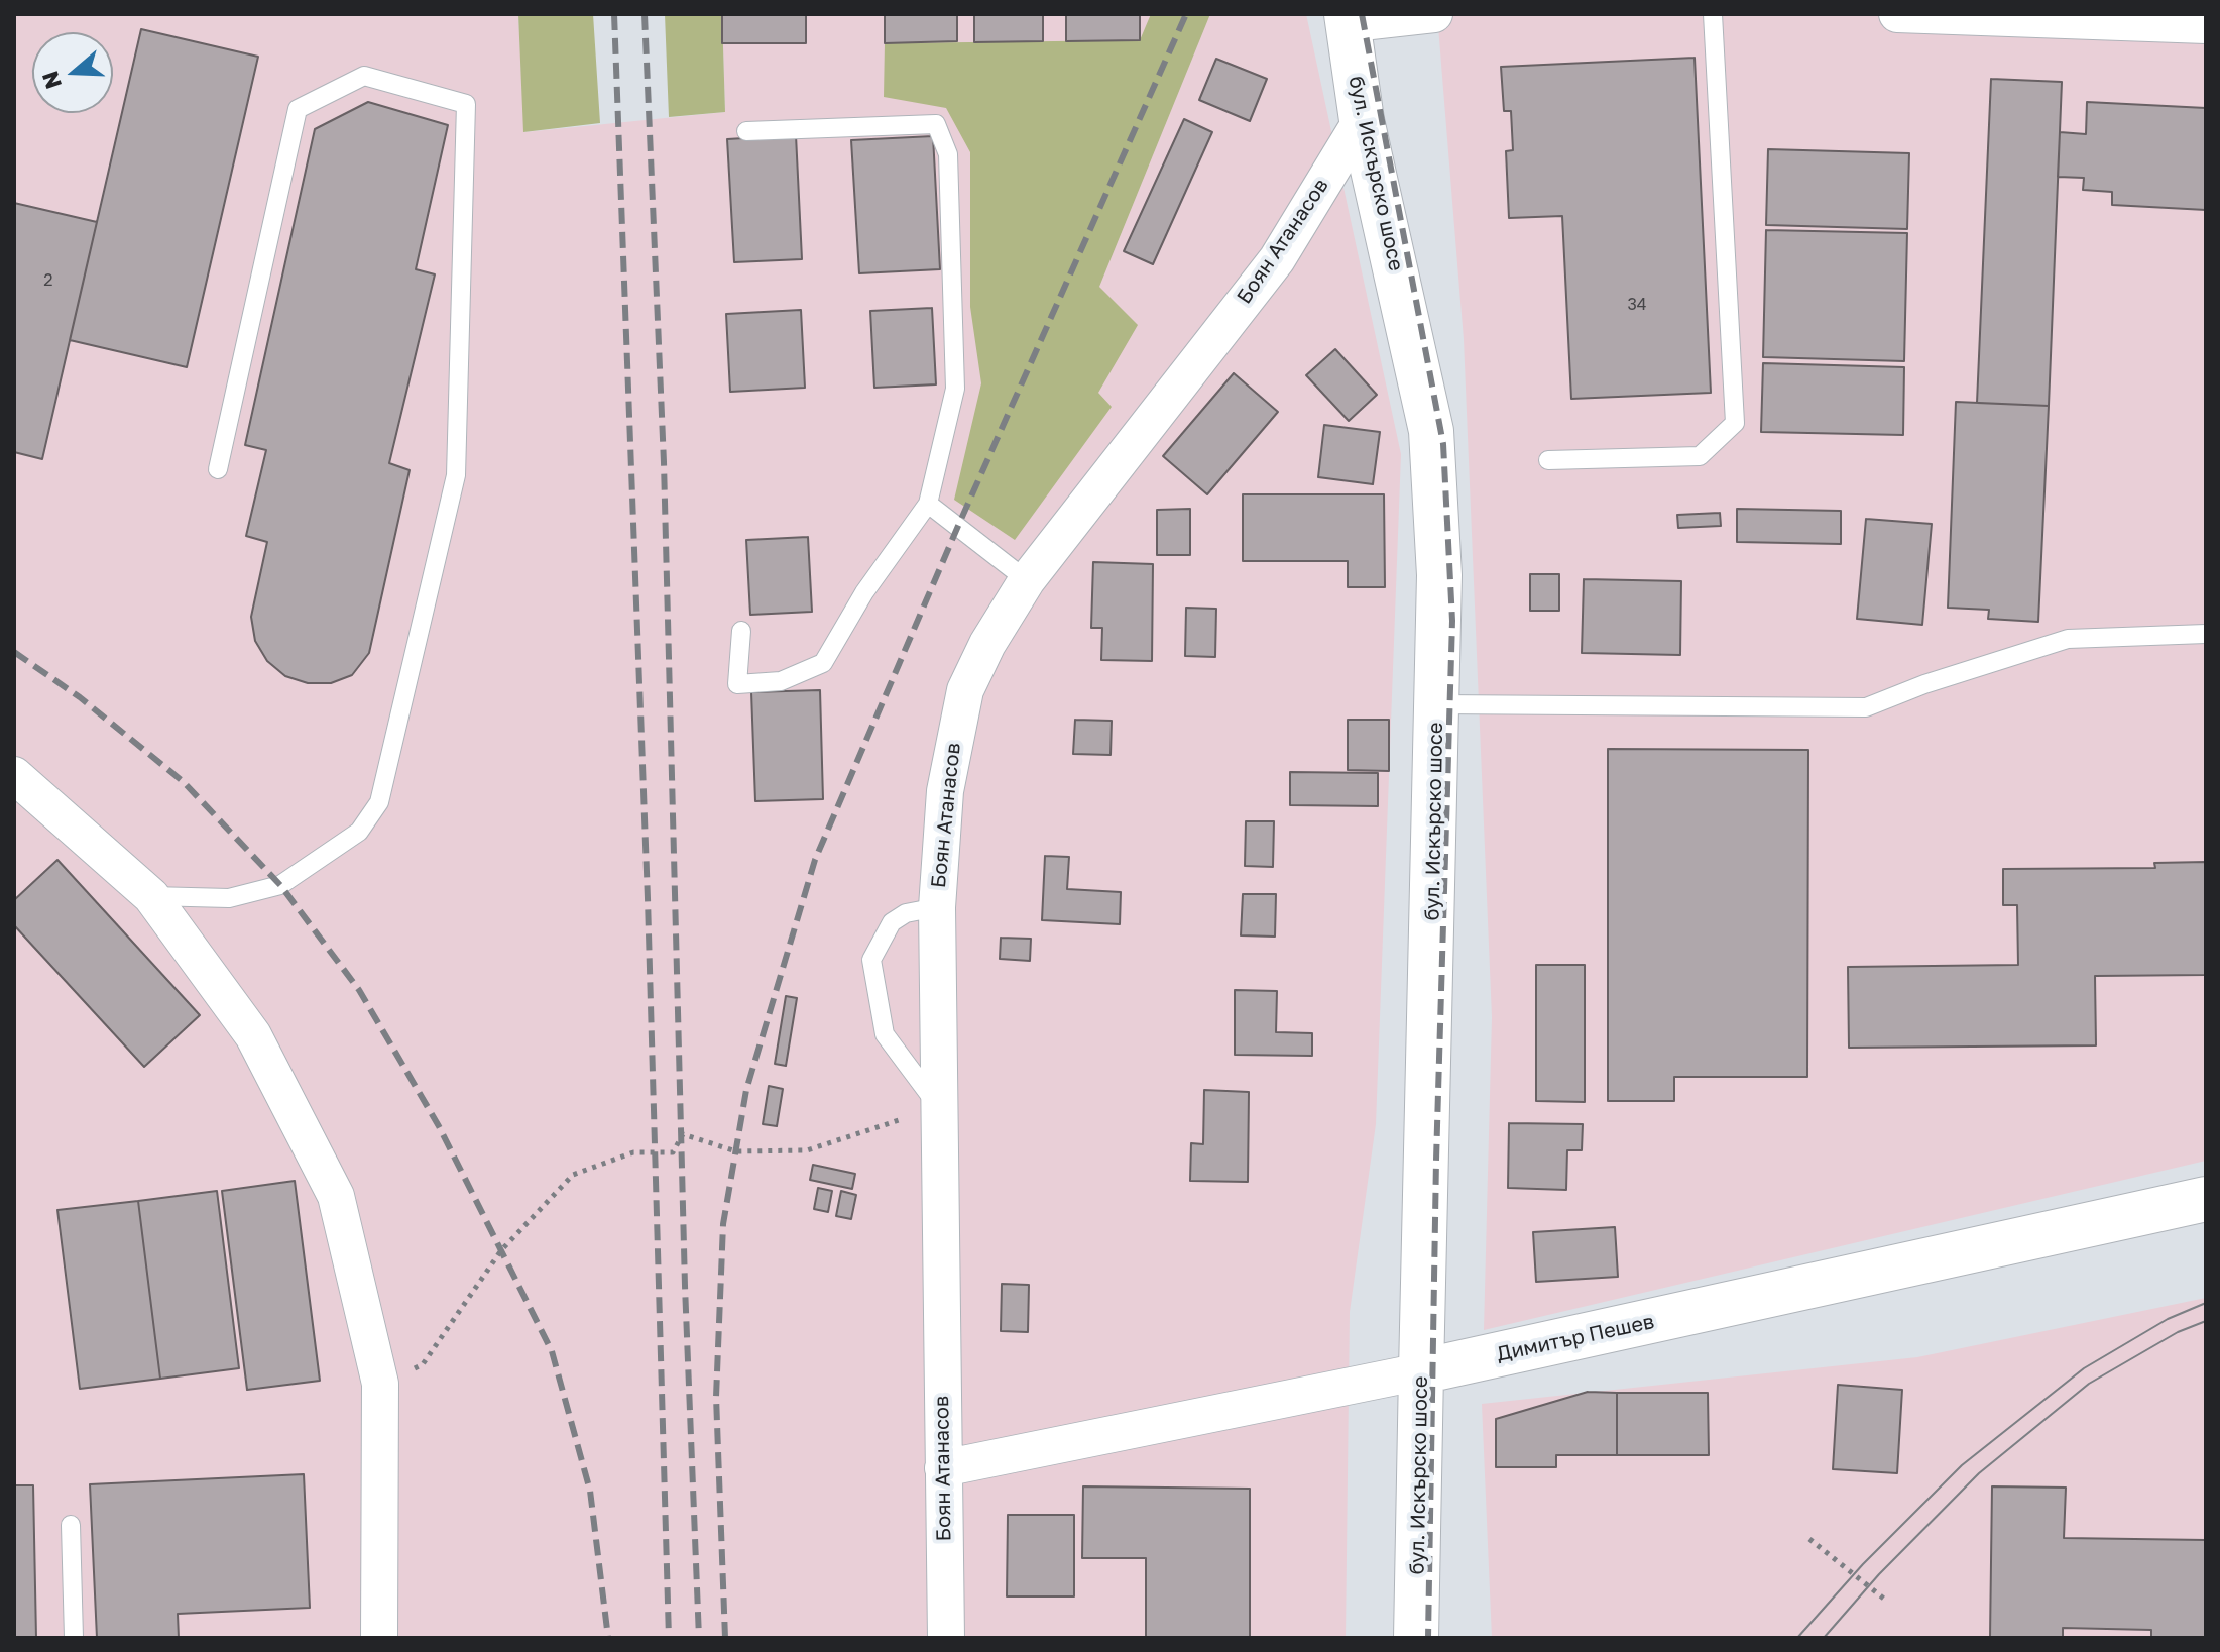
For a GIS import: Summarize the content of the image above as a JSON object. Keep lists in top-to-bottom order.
{
  "streets": {
    "street": ["бул. Искърско шосе", "Боян Атанасов", "Димитър Пешев"]
  },
  "crossings": [
    ["бул. Искърско шосе", "Боян Атанасов"],
    ["бул. Искърско шосе", "Димитър Пешев"],
    ["Боян Атанасов", "Димитър Пешев"]
  ],
  "house_numbers": ["2", "34"],
  "north": "left"
}
